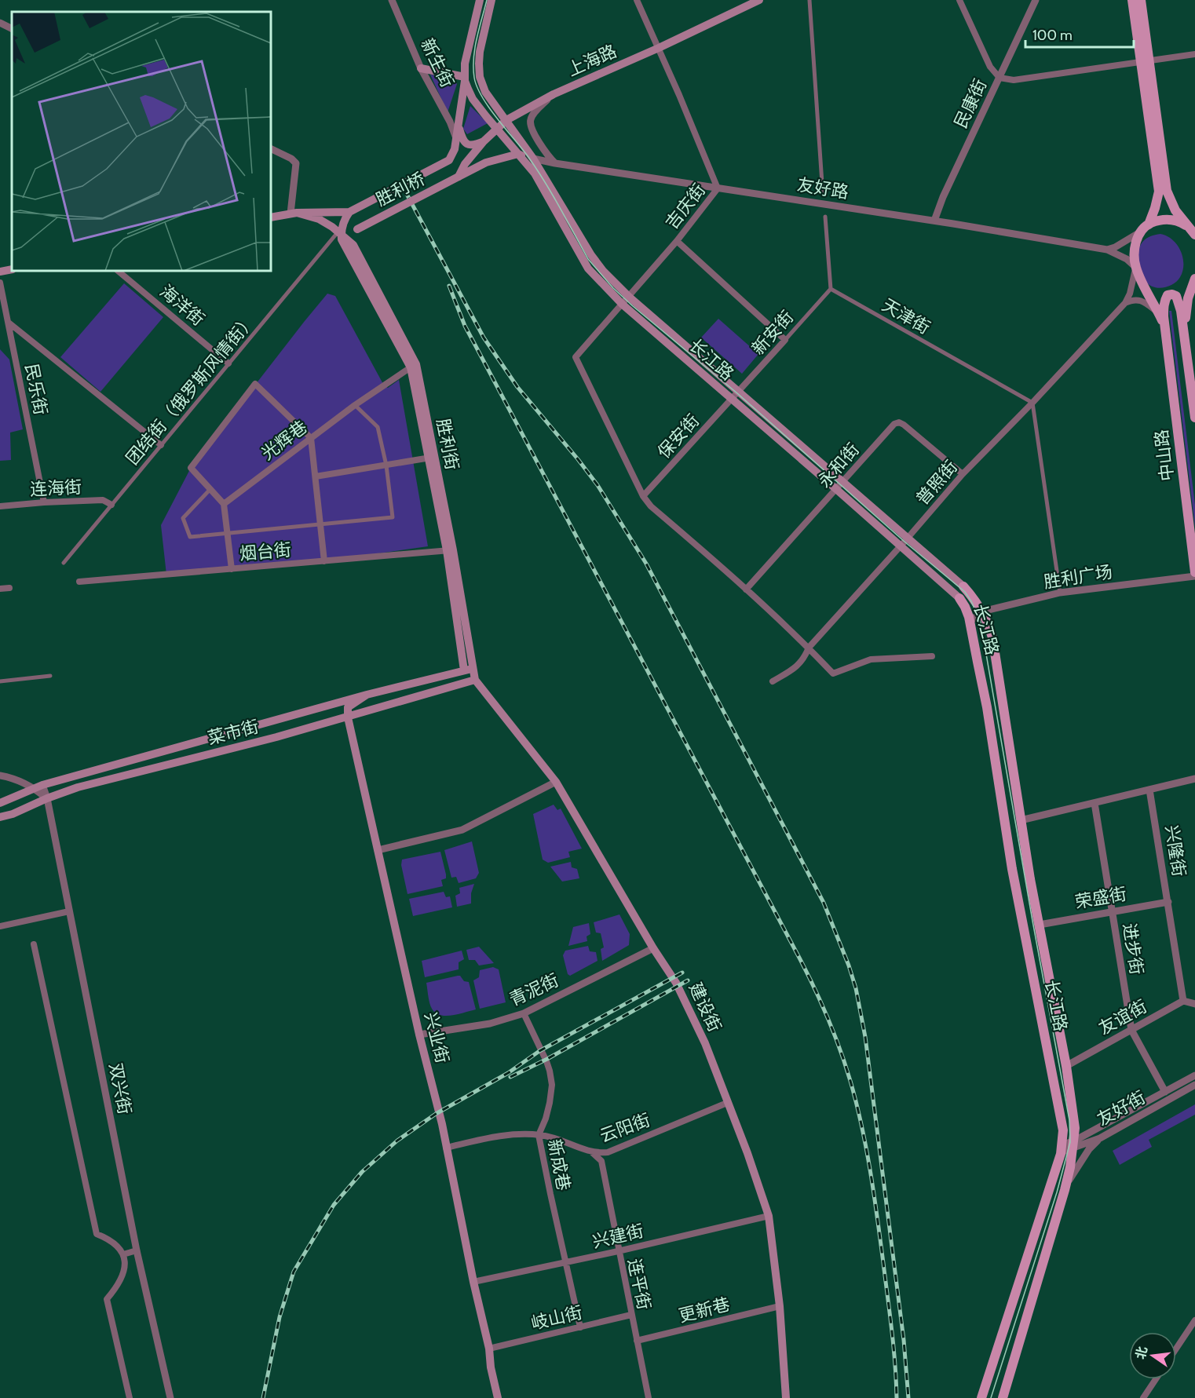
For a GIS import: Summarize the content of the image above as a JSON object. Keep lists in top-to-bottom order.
{
  "streets": {
    "main road": [
      "上海路",
      "胜利桥",
      "长江路",
      "胜利街",
      "中山路",
      "菜市街",
      "建设街",
      "兴业街"
    ],
    "street": [
      "新生街",
      "民康街",
      "友好路",
      "吉庆街",
      "海洋街",
      "天津街",
      "新安街",
      "民乐街",
      "团结街（俄罗斯风情街）",
      "保安街",
      "光辉巷",
      "永和街",
      "普照街",
      "连海街",
      "烟台街",
      "胜利广场",
      "兴隆街",
      "荣盛街",
      "进步街",
      "青泥街",
      "友谊街",
      "双兴街",
      "友好街",
      "云阳街",
      "新成巷",
      "兴建街",
      "连平街",
      "更新巷",
      "岐山街"
    ]
  },
  "crossings": [
    ["上海路", "胜利桥"],
    ["上海路", "吉庆街"],
    ["上海路", "长江路"],
    ["新生街", "胜利桥"],
    ["民康街", "友好路"],
    ["友好路", "吉庆街"],
    ["友好路", "长江路"],
    ["胜利桥", "长江路"],
    ["胜利桥", "胜利街"],
    ["吉庆街", "长江路"],
    ["吉庆街", "保安街"],
    ["海洋街", "团结街（俄罗斯风情街）"],
    ["天津街", "新安街"],
    ["天津街", "普照街"],
    ["新安街", "长江路"],
    ["新安街", "保安街"],
    ["长江路", "保安街"],
    ["长江路", "永和街"],
    ["长江路", "普照街"],
    ["长江路", "胜利广场"],
    ["长江路", "荣盛街"],
    ["长江路", "友谊街"],
    ["长江路", "友好街"],
    ["民乐街", "连海街"],
    ["团结街（俄罗斯风情街）", "胜利街"],
    ["团结街（俄罗斯风情街）", "连海街"],
    ["光辉巷", "胜利街"],
    ["胜利街", "烟台街"],
    ["胜利街", "菜市街"],
    ["胜利街", "建设街"],
    ["永和街", "普照街"],
    ["菜市街", "建设街"],
    ["菜市街", "兴业街"],
    ["菜市街", "双兴街"],
    ["兴隆街", "荣盛街"],
    ["兴隆街", "友谊街"],
    ["荣盛街", "进步街"],
    ["进步街", "友谊街"],
    ["进步街", "友好街"],
    ["青泥街", "建设街"],
    ["青泥街", "兴业街"],
    ["青泥街", "新成巷"],
    ["建设街", "云阳街"],
    ["建设街", "兴建街"],
    ["建设街", "更新巷"],
    ["兴业街", "云阳街"],
    ["兴业街", "兴建街"],
    ["兴业街", "岐山街"],
    ["云阳街", "新成巷"],
    ["云阳街", "连平街"],
    ["新成巷", "兴建街"],
    ["新成巷", "岐山街"],
    ["兴建街", "连平街"],
    ["连平街", "更新巷"],
    ["连平街", "岐山街"]
  ],
  "scale_bar": "100 m",
  "north": "left"
}
